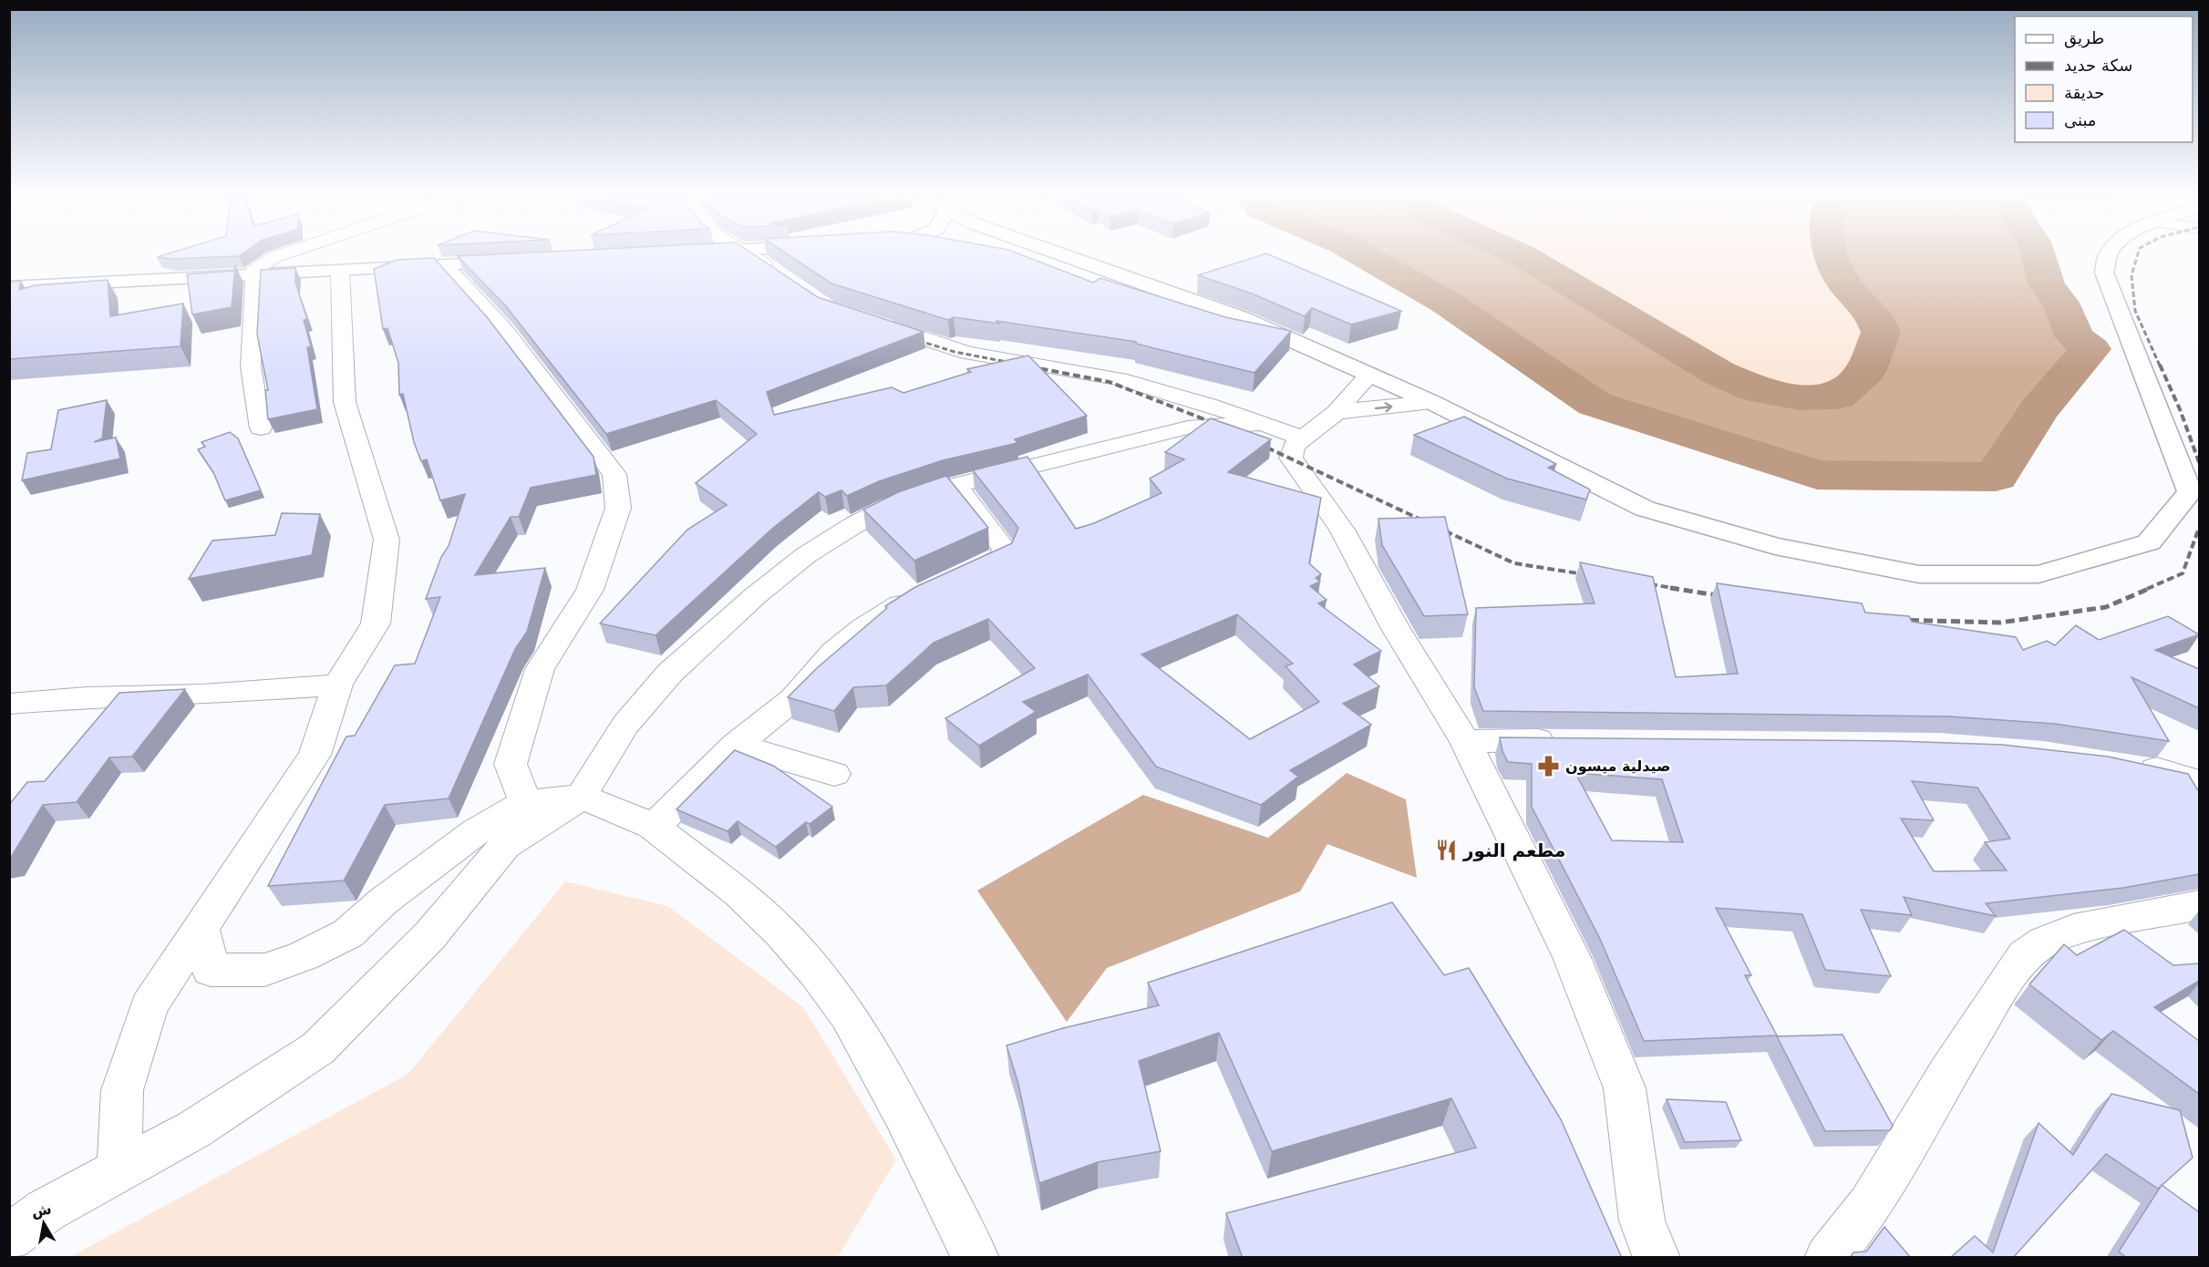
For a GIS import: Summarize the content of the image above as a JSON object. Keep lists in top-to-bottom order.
{
  "places": {
    "pharmacy": ["صيدلية ميسون"],
    "restaurant": ["مطعم النور"]
  },
  "legend": [
    "طريق",
    "سكة حديد",
    "حديقة",
    "مبنى"
  ],
  "north": "top"
}
